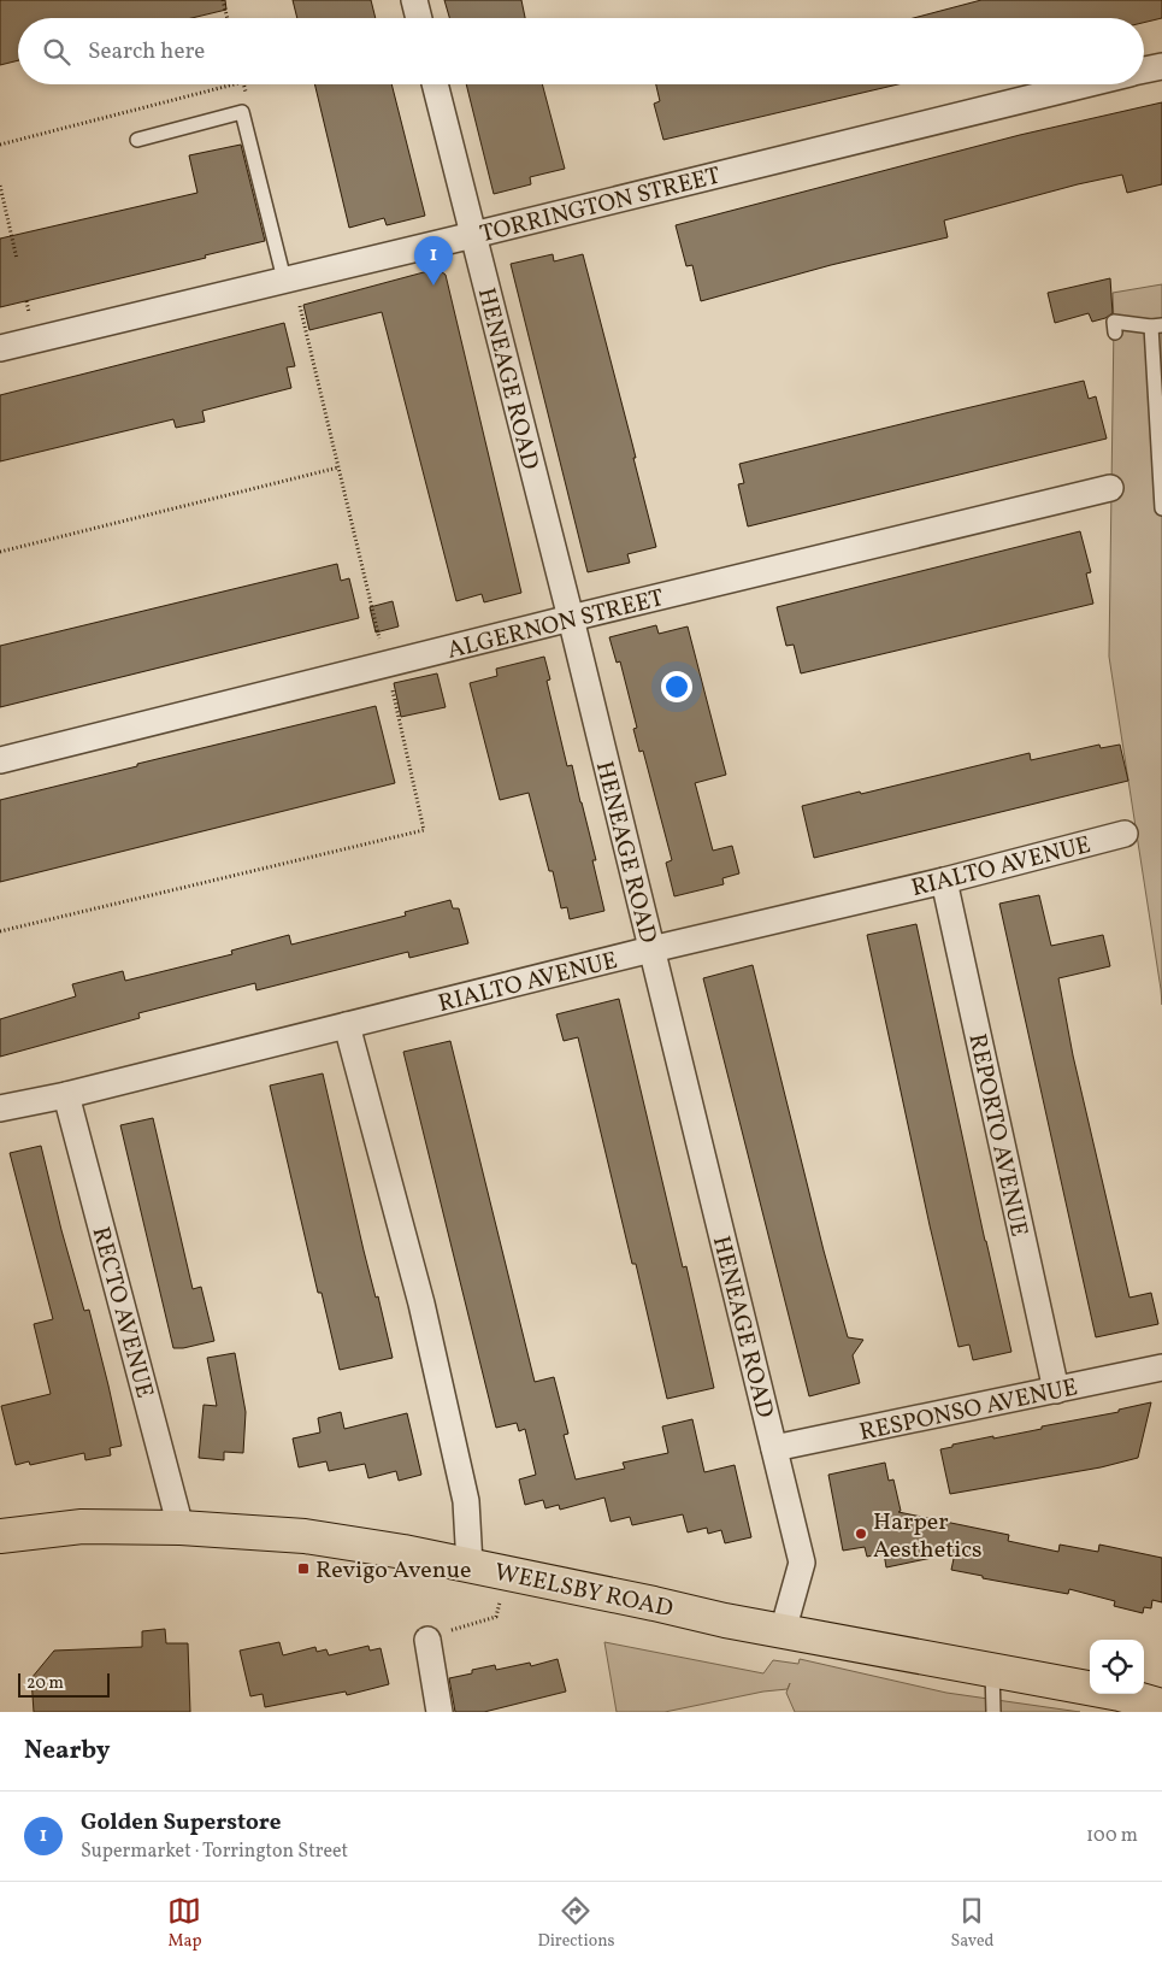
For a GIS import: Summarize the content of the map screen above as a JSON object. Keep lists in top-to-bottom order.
{
  "streets": {
    "main road": ["WEELSBY ROAD"],
    "street": [
      "TORRINGTON STREET",
      "HENEAGE ROAD",
      "ALGERNON STREET",
      "RIALTO AVENUE",
      "REPORTO AVENUE",
      "RECTO AVENUE",
      "RESPONSO AVENUE"
    ]
  },
  "crossings": [
    ["TORRINGTON STREET", "HENEAGE ROAD"],
    ["HENEAGE ROAD", "ALGERNON STREET"],
    ["HENEAGE ROAD", "RIALTO AVENUE"],
    ["HENEAGE ROAD", "RESPONSO AVENUE"],
    ["HENEAGE ROAD", "WEELSBY ROAD"],
    ["RIALTO AVENUE", "REPORTO AVENUE"],
    ["RIALTO AVENUE", "RECTO AVENUE"],
    ["REPORTO AVENUE", "RESPONSO AVENUE"],
    ["RECTO AVENUE", "WEELSBY ROAD"]
  ],
  "places": {
    "other": ["Harper Aesthetics"],
    "transit": ["Revigo Avenue"]
  },
  "scale_bar": "20 m",
  "page": {
    "search": "Search here",
    "pins": "1",
    "scale": "20 m",
    "heading": "Nearby",
    "list": [
      {
        "mark": "1",
        "name": "Golden Superstore",
        "note": "Supermarket · Torrington Street",
        "value": "100 m"
      }
    ],
    "nav": ["Map", "Directions", "Saved"]
  }
}
